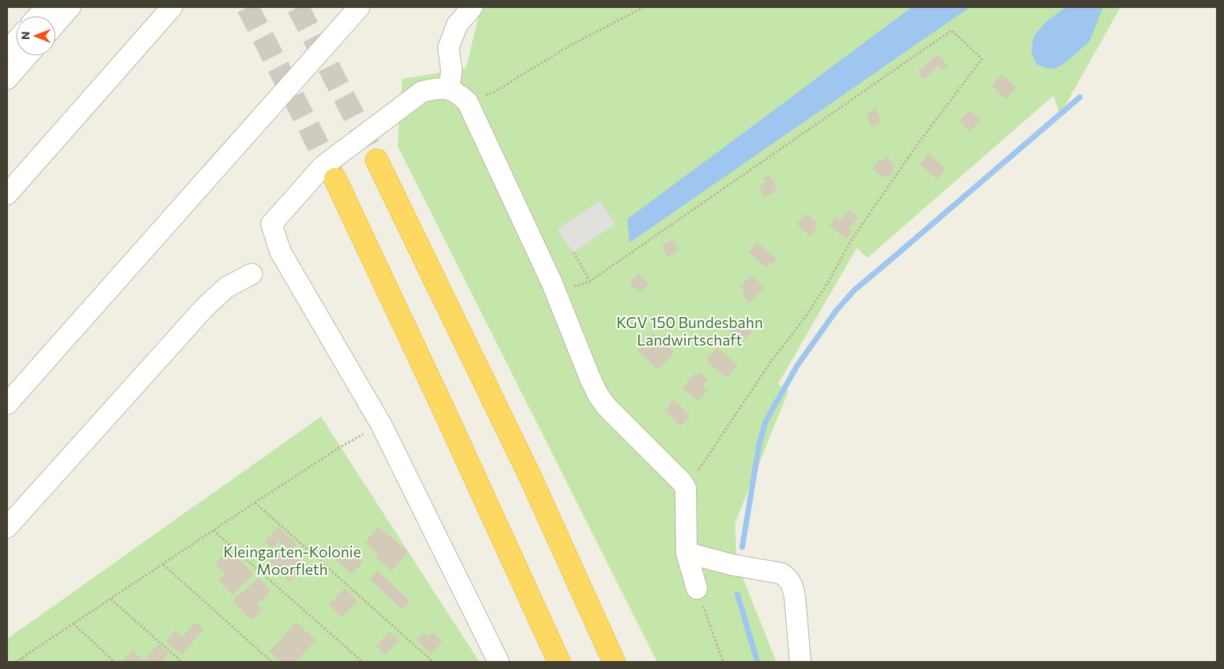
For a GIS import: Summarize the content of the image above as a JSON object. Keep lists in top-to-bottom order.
{
  "parks": ["KGV 150 Bundesbahn Landwirtschaft", "Kleingarten-Kolonie Moorfleth"],
  "north": "left"
}
